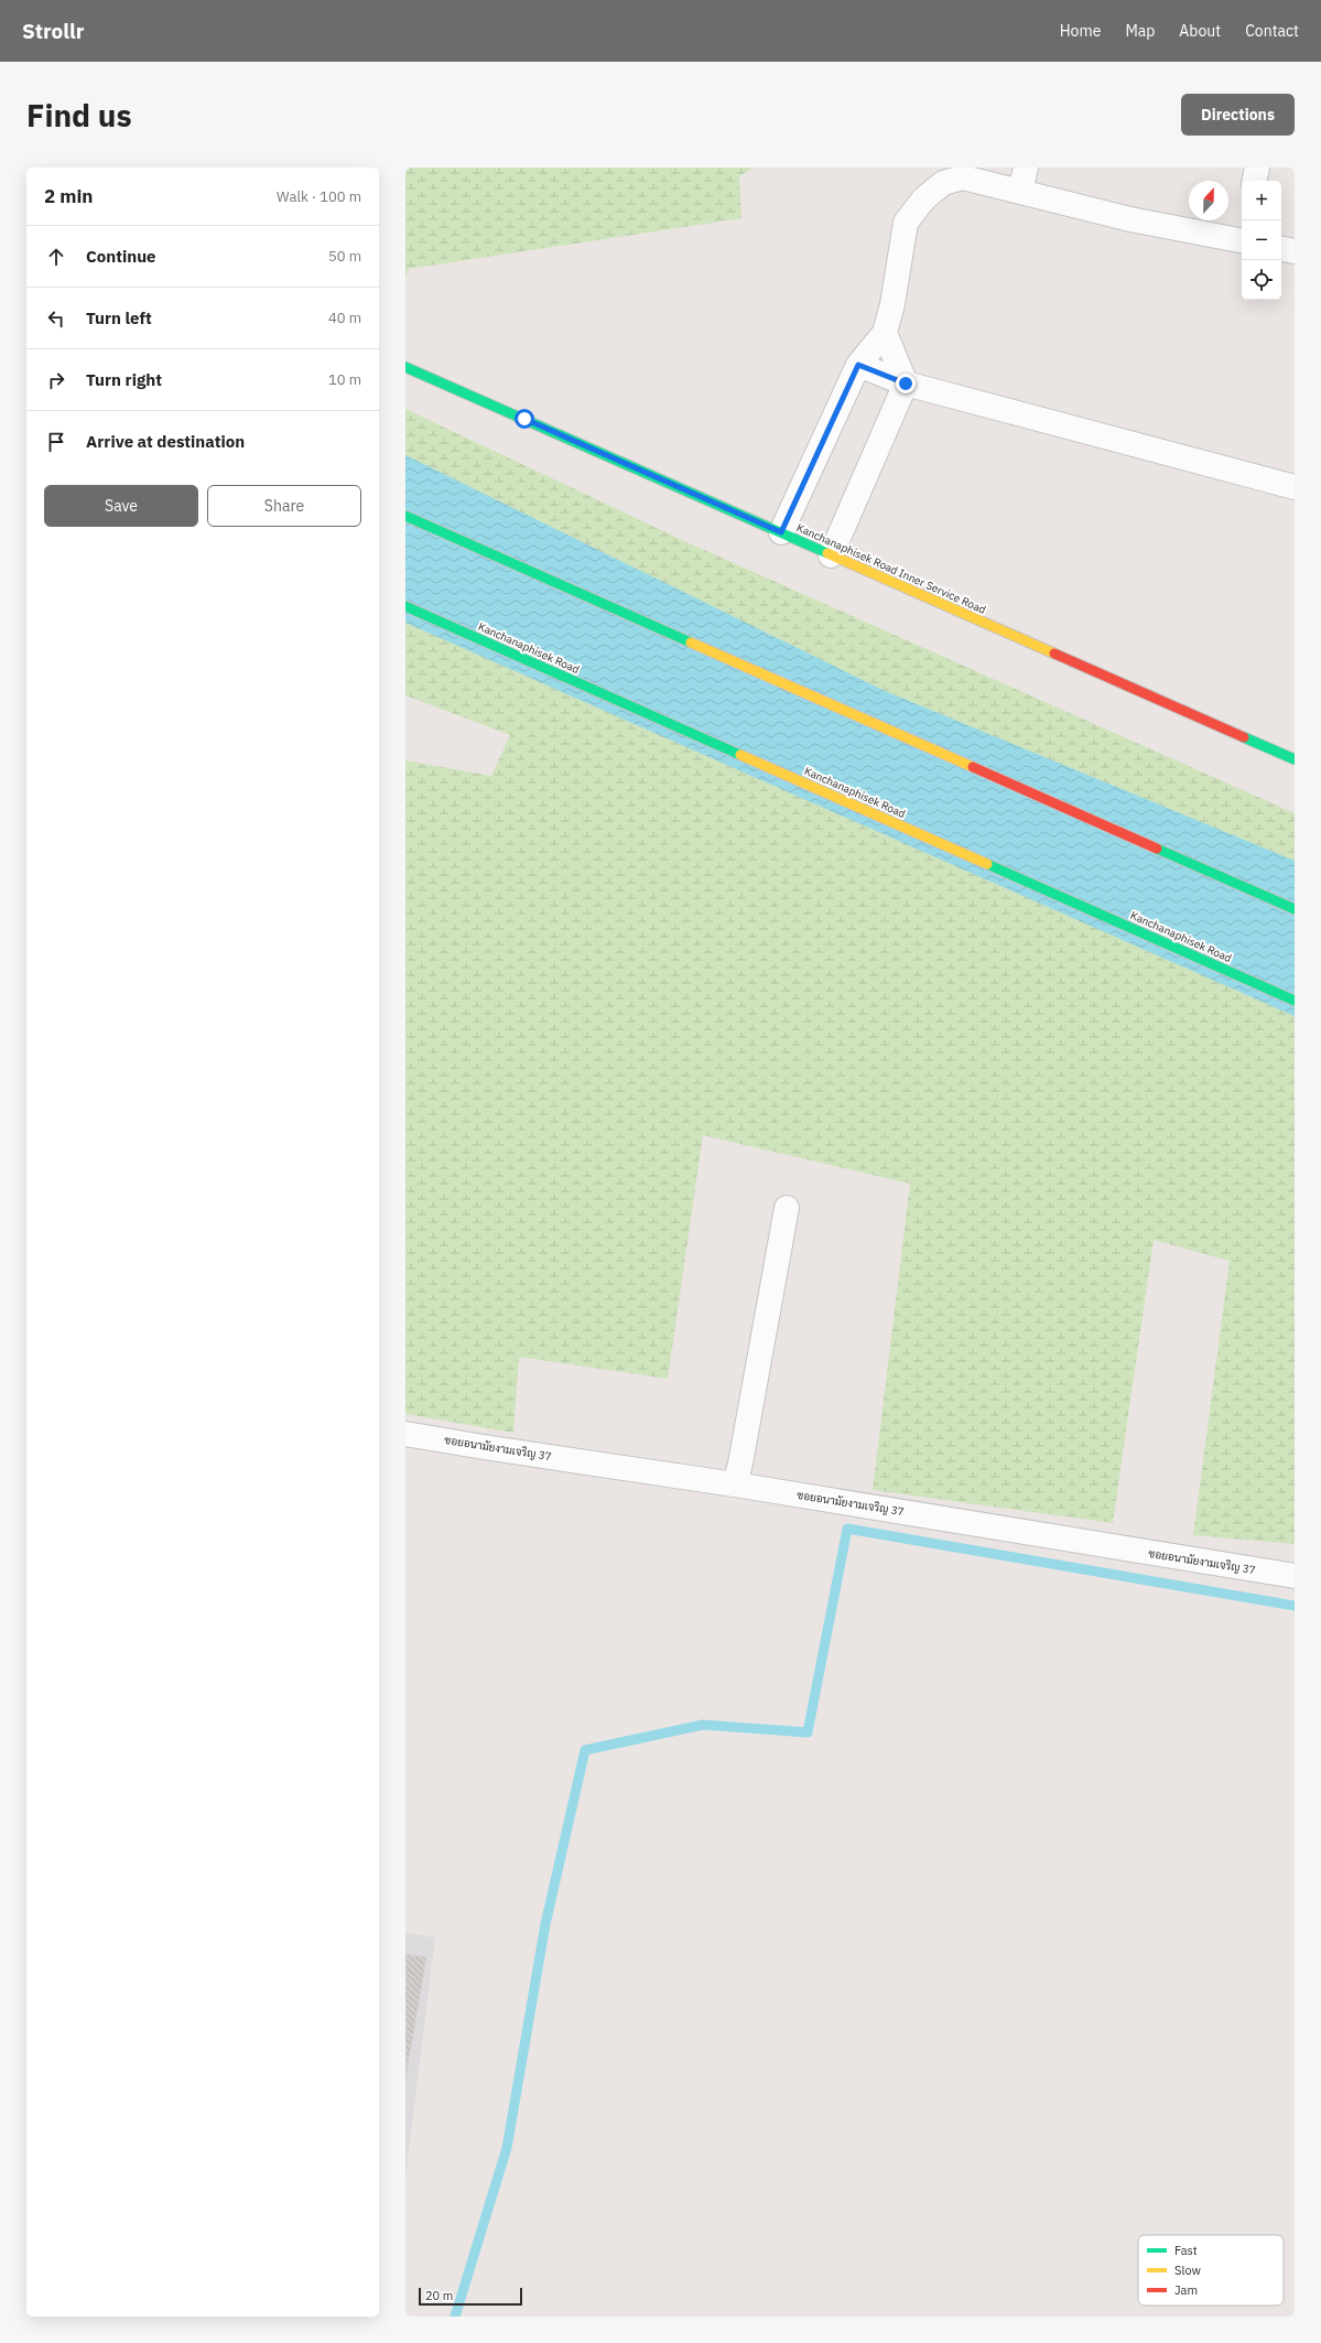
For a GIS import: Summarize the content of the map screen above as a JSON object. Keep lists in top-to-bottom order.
{
  "streets": {
    "main road": ["Kanchanaphisek Road Inner Service Road", "Kanchanaphisek Road"],
    "street": ["ซอยอนามัยงามเจริญ 37"]
  },
  "legend": ["Fast", "Slow", "Jam"],
  "scale_bar": "20 m",
  "north": "top",
  "page": {
    "header": "Strollr",
    "nav": [
      "Home",
      "Map",
      "About",
      "Contact"
    ],
    "buttons": [
      "Directions",
      ["Save", "Share"]
    ],
    "title": "Find us",
    "heading": ["2 min", "Walk · 100 m"],
    "map_buttons": ["+", "−"],
    "list": [
      ["Continue", "50 m"],
      ["Turn left", "40 m"],
      ["Turn right", "10 m"],
      "Arrive at destination"
    ],
    "scale": "20 m"
  }
}
